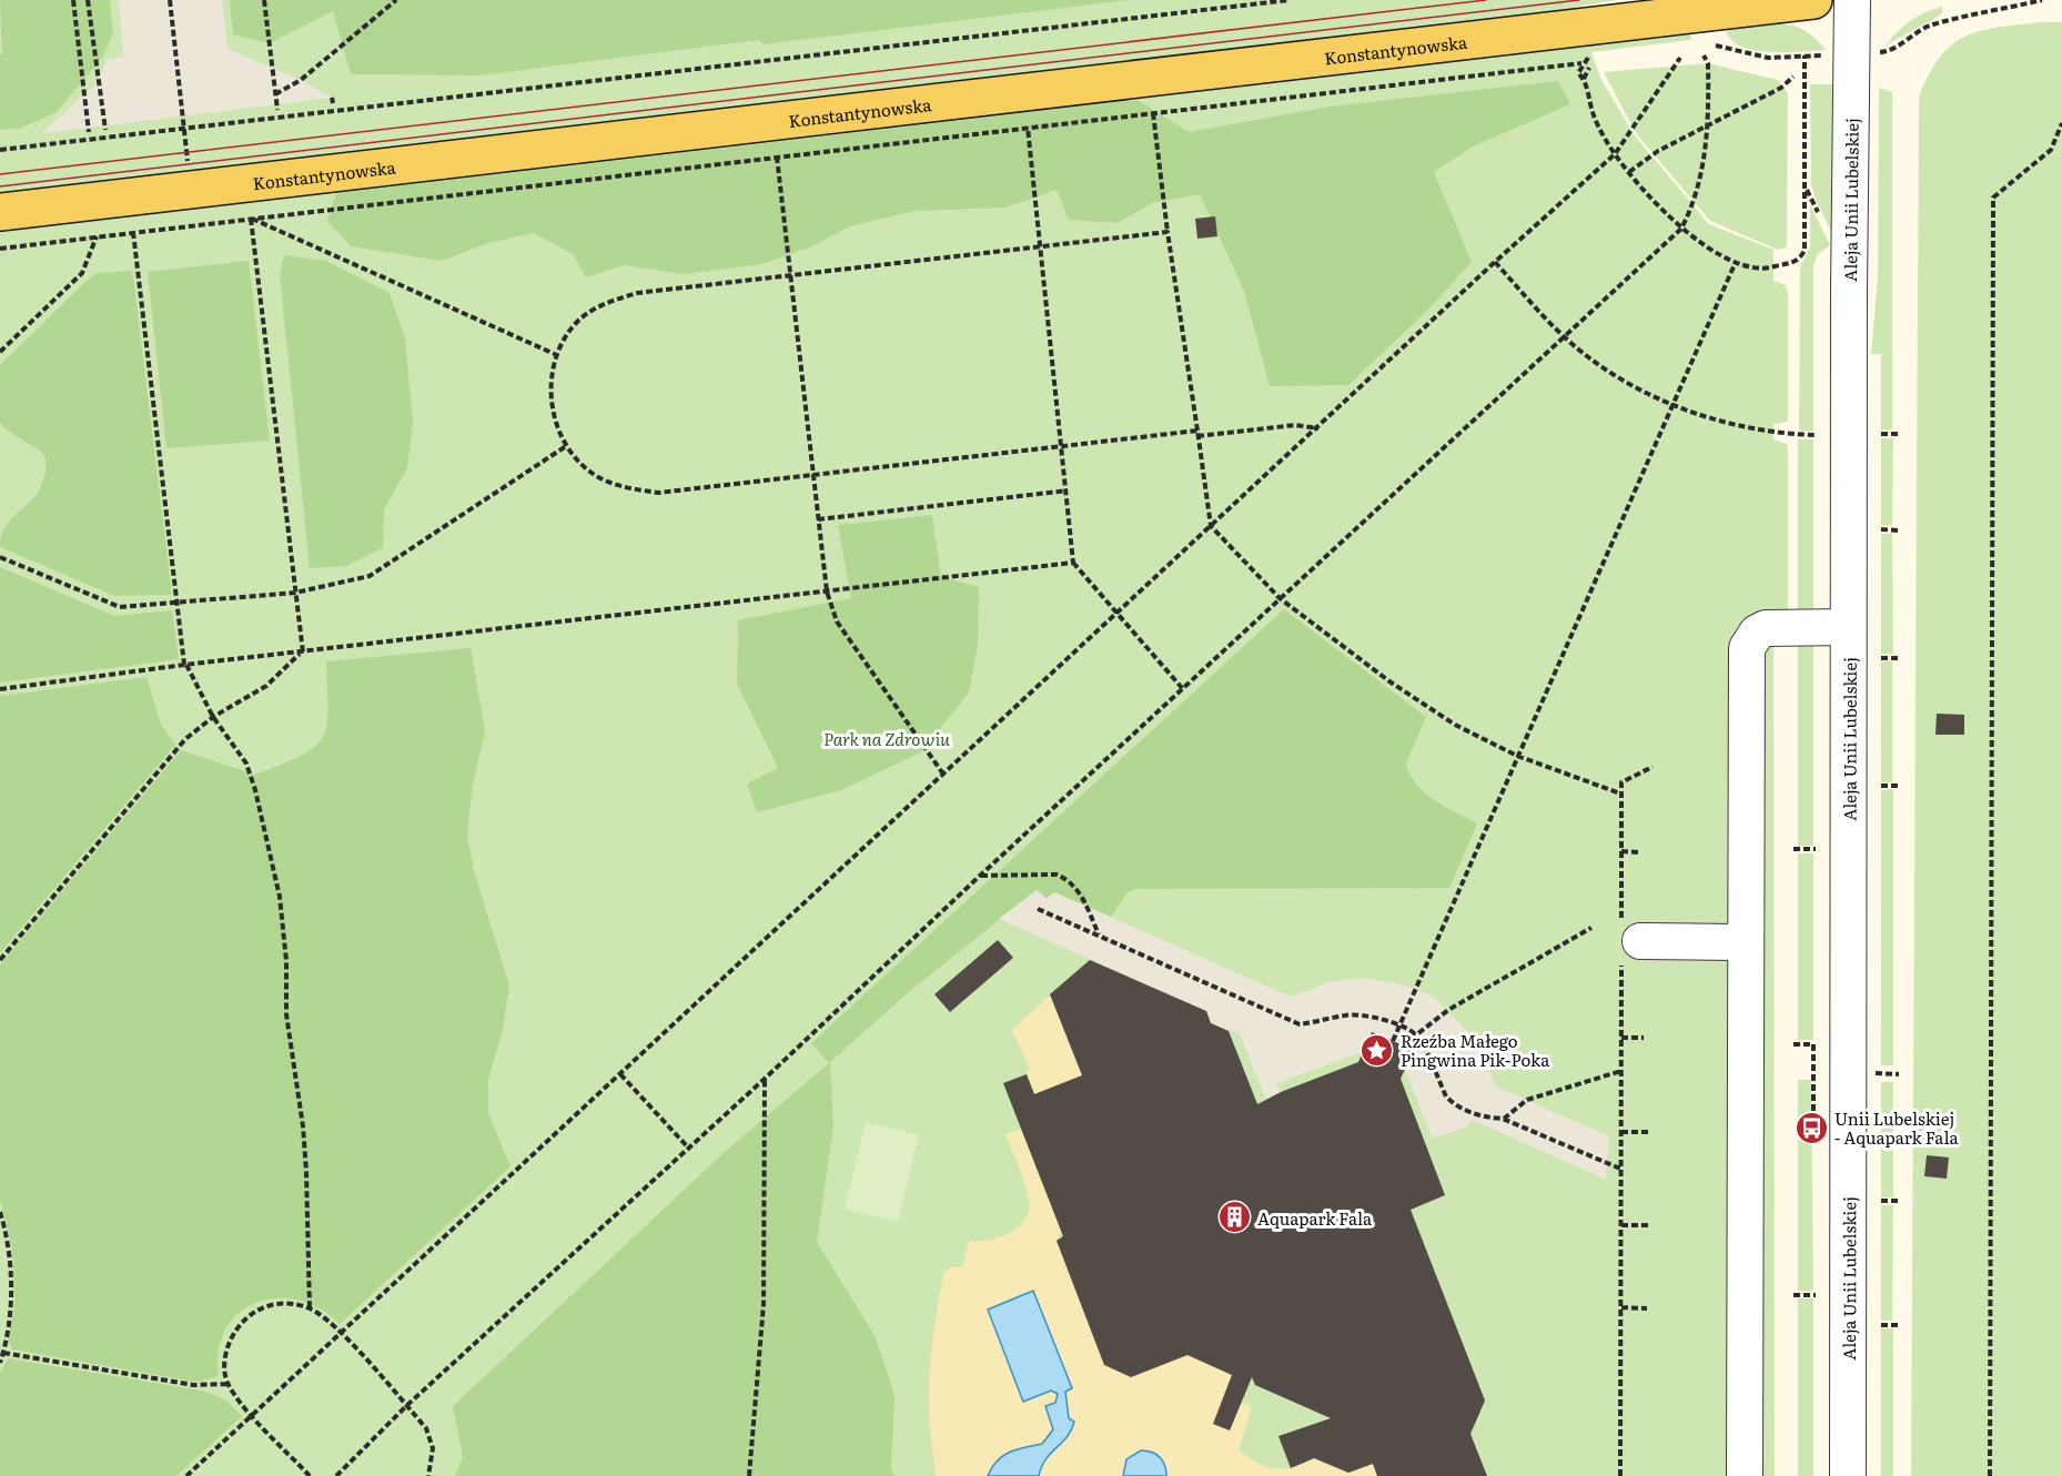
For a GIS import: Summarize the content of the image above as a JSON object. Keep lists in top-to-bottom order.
{
  "streets": {
    "main road": ["Konstantynowska"],
    "street": ["Aleja Unii Lubelskiej"]
  },
  "parks": ["Park na Zdrowiu"],
  "places": {
    "place": ["Rzeźba Małego Pingwina Pik-Poka"],
    "bus stop": ["Unii Lubelskiej - Aquapark Fala"],
    "building": ["Aquapark Fala"]
  }
}
